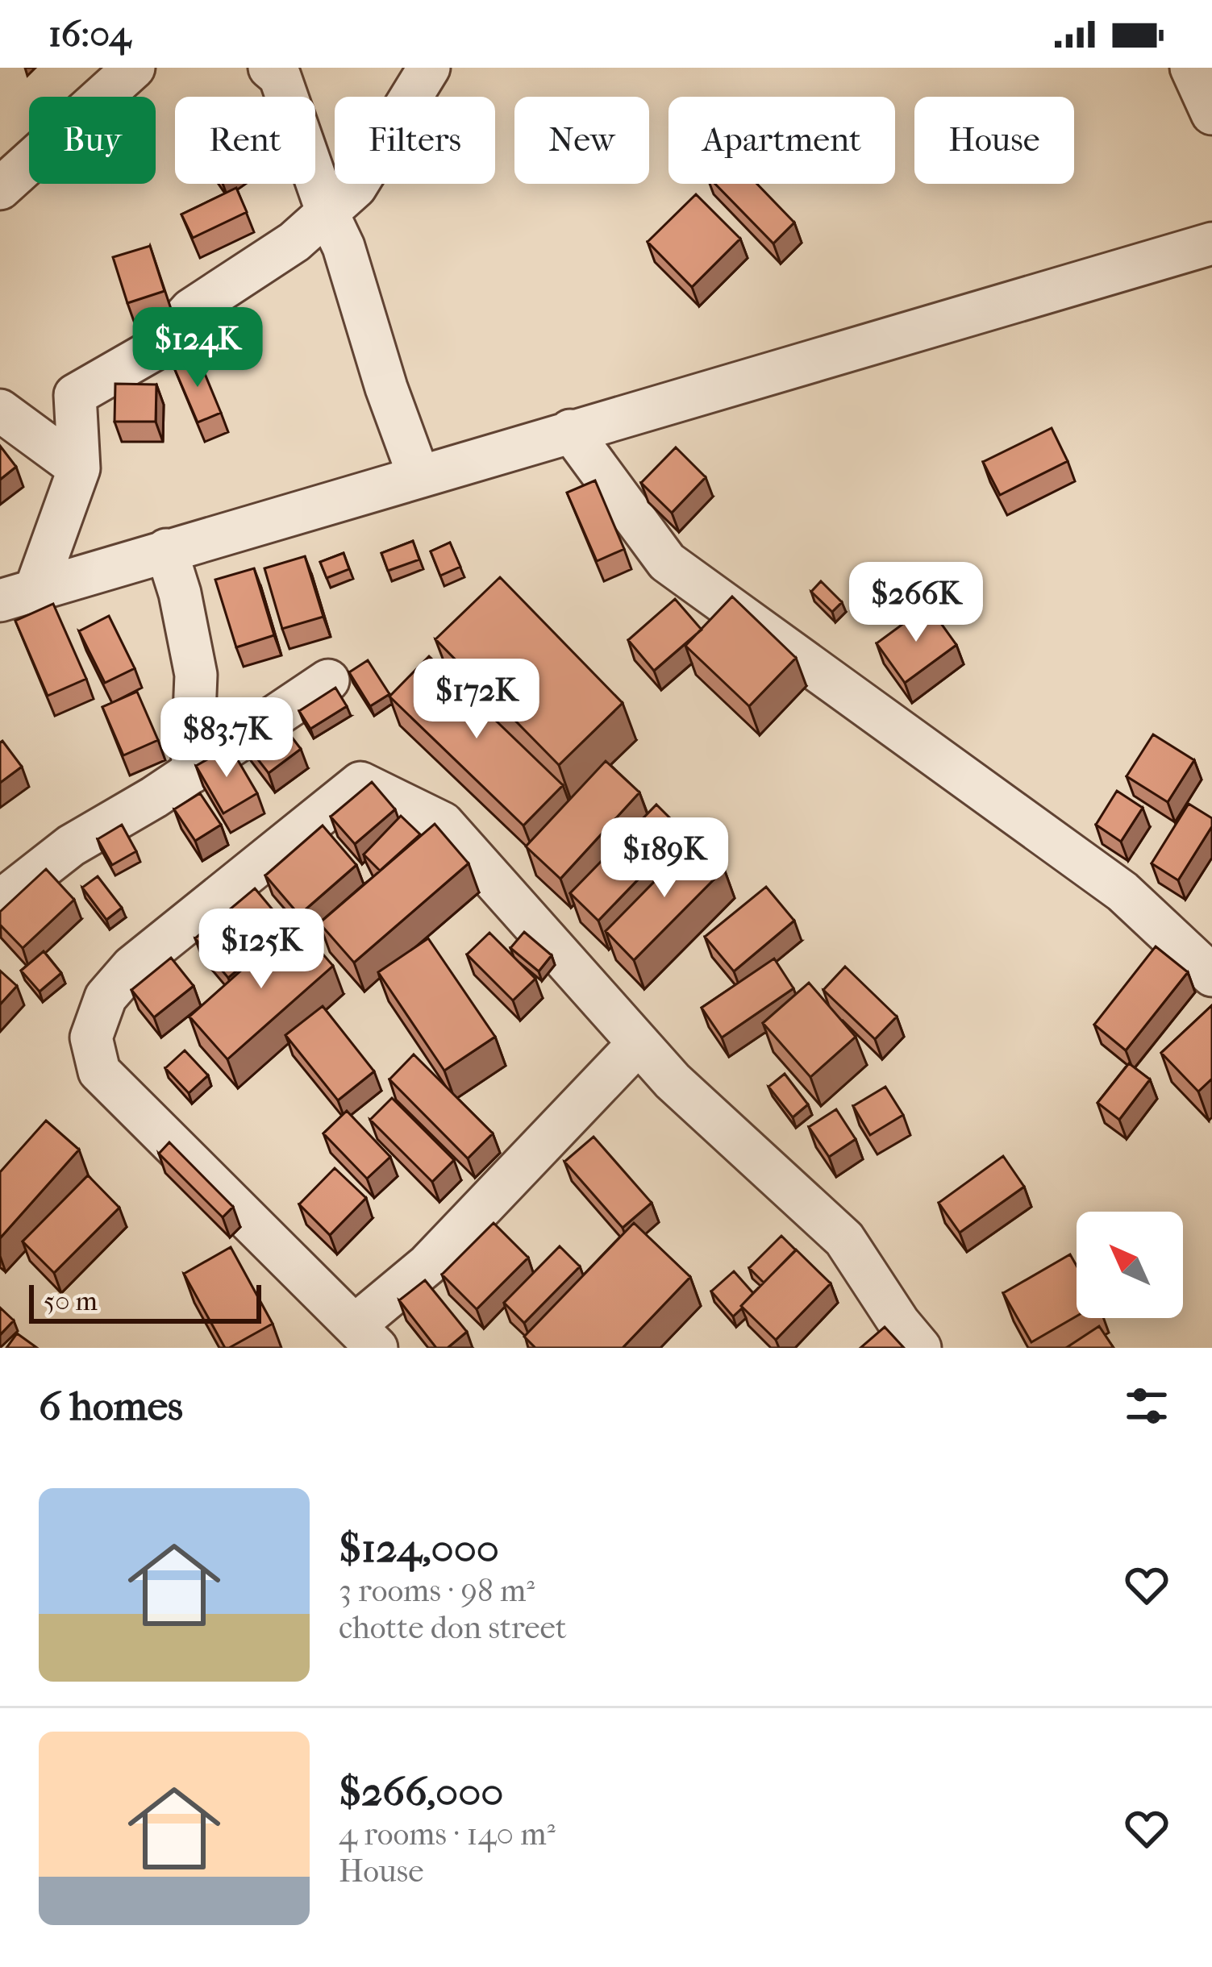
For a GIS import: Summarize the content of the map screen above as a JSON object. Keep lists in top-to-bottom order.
{
  "scale_bar": "50 m",
  "north": "top left",
  "page": {
    "status": "16:04",
    "chip": [
      "Buy",
      "Rent",
      "Filters",
      "New",
      "Apartment",
      "House"
    ],
    "price": [
      "$124K",
      "$266K",
      "$172K",
      "$83.7K",
      "$189K",
      "$125K"
    ],
    "scale": "50 m",
    "heading": "6 homes",
    "list": [
      {
        "name": "$124,000",
        "note": "3 rooms · 98 m² · chotte don street"
      },
      {
        "name": "$266,000",
        "note": "4 rooms · 140 m² · House"
      }
    ]
  }
}
